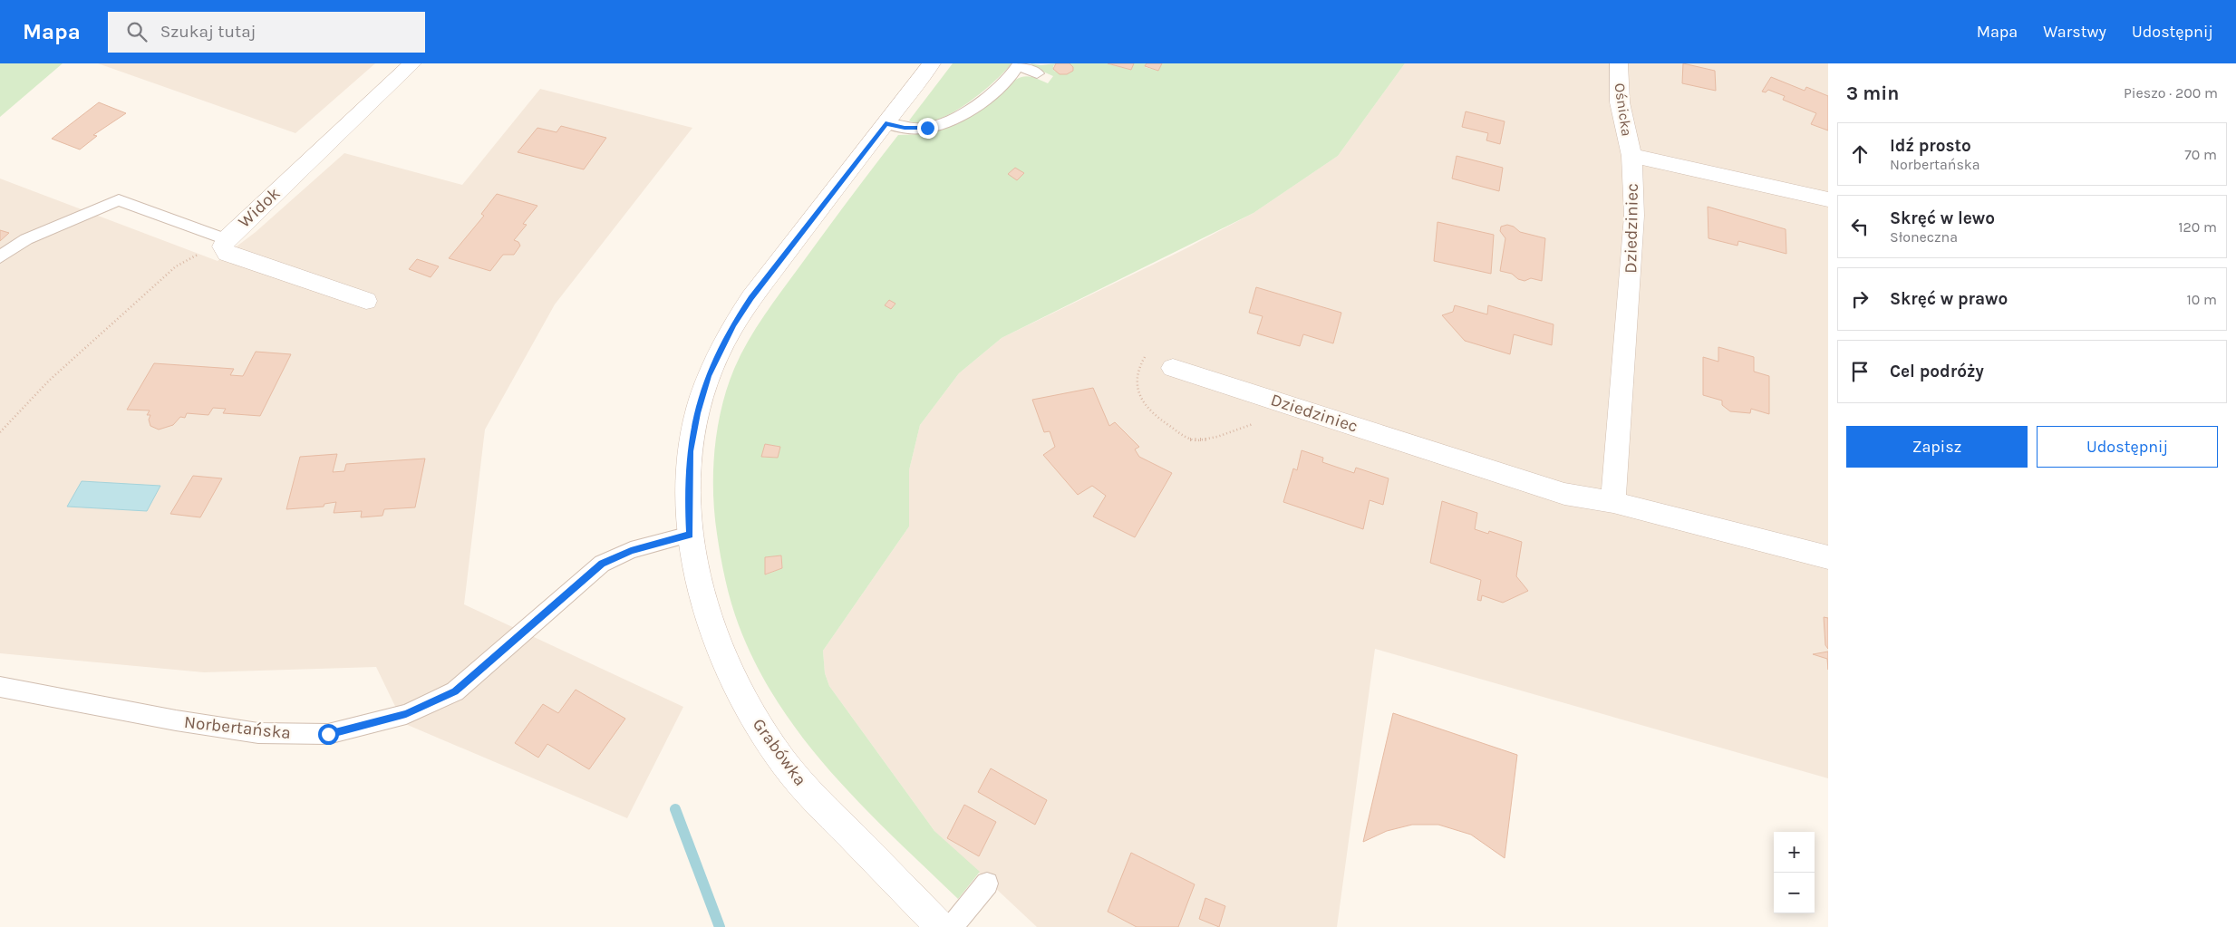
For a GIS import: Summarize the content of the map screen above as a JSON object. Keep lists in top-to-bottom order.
{
  "streets": {
    "street": [
      "Ośnicka",
      "Widok",
      "Dziedziniec",
      "Grabówka"
    ],
    "lane": ["Norbertańska"]
  },
  "crossings": [
    ["Ośnicka", "Dziedziniec"],
    ["Norbertańska", "Grabówka"]
  ],
  "page": {
    "header": "Mapa",
    "search": "Szukaj tutaj",
    "nav": ["Mapa", "Warstwy", "Udostępnij"],
    "heading": ["3 min", "Pieszo · 200 m"],
    "list": [
      ["Idź prosto", "Norbertańska", "70 m"],
      ["Skręć w lewo", "Słoneczna", "120 m"],
      ["Skręć w prawo", "10 m"],
      "Cel podróży"
    ],
    "buttons": ["Zapisz", "Udostępnij"],
    "map_buttons": ["+", "−"]
  }
}
